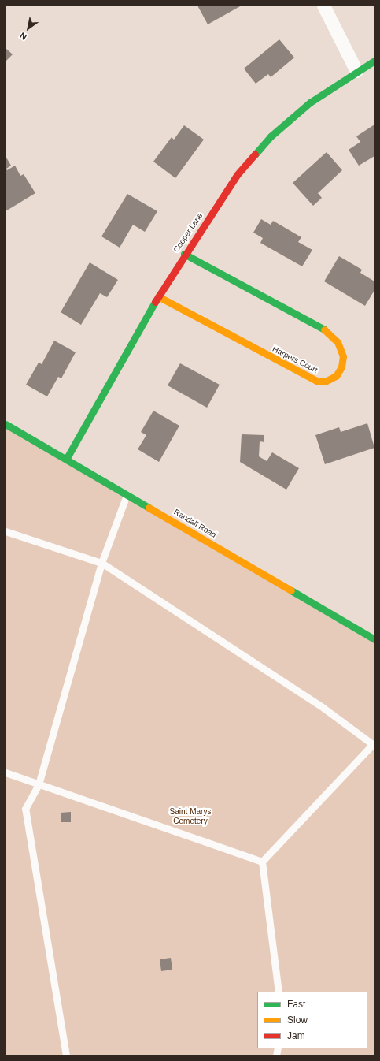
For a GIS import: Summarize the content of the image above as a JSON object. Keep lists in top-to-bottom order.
{
  "streets": {
    "street": ["Cooper Lane", "Harpers Court", "Randall Road"]
  },
  "crossings": [
    ["Cooper Lane", "Harpers Court"],
    ["Cooper Lane", "Randall Road"]
  ],
  "parks": ["Saint Marys Cemetery"],
  "legend": ["Fast", "Slow", "Jam"],
  "north": "bottom left"
}
